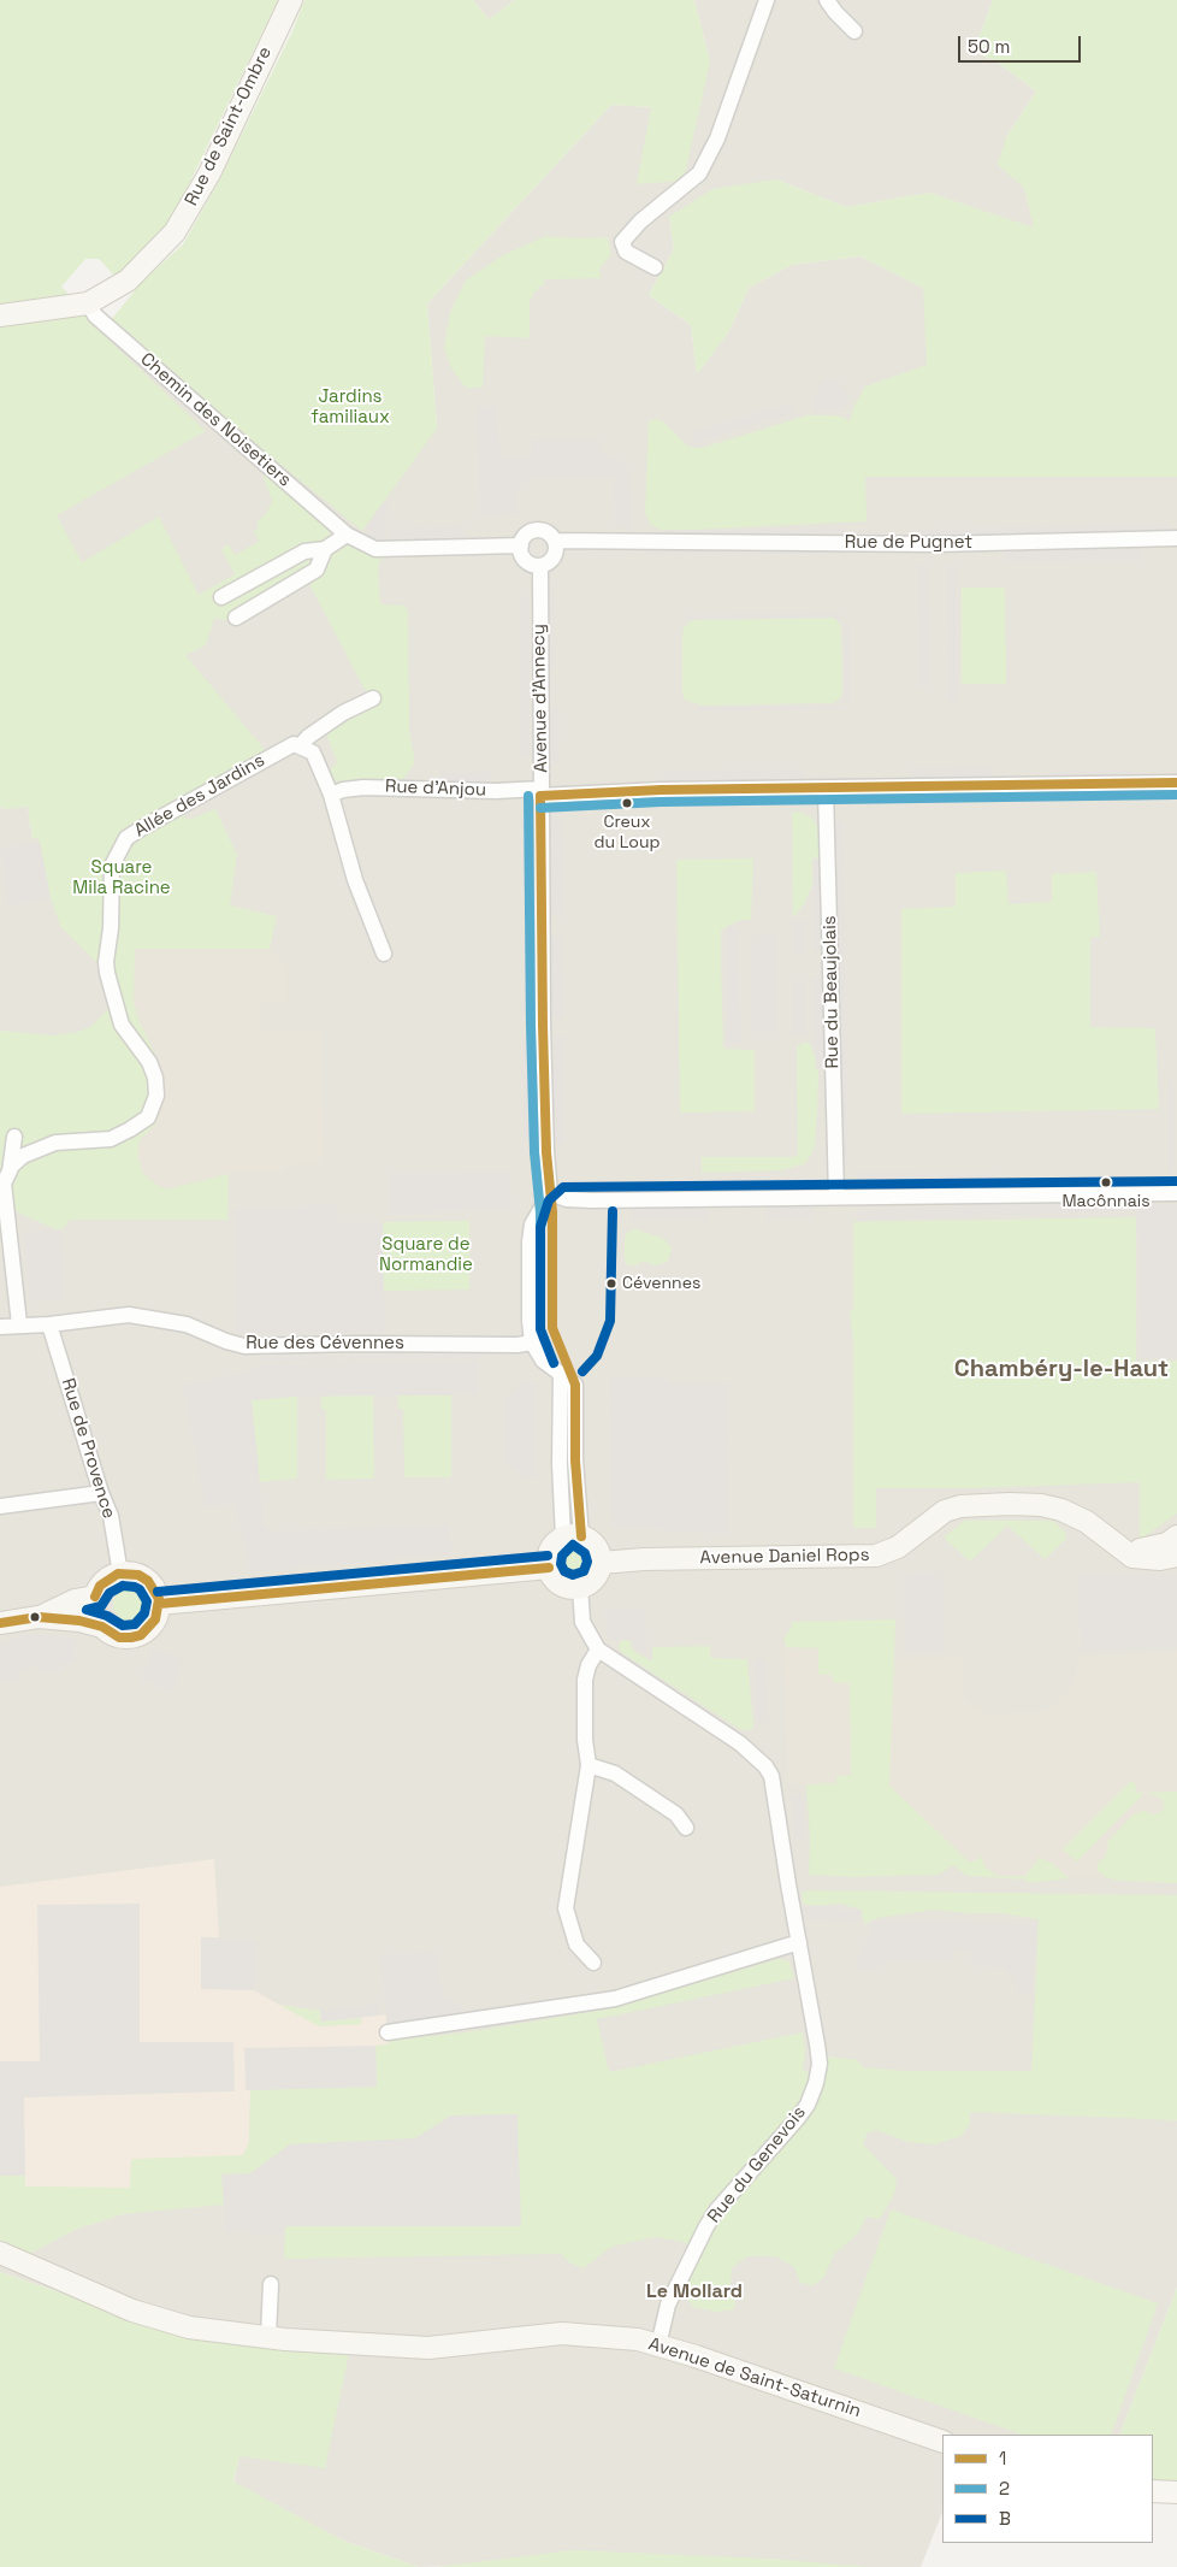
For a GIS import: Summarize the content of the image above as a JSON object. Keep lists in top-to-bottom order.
{
  "streets": {
    "main road": ["Rue de Saint-Ombre", "Avenue Daniel Rops", "Avenue de Saint-Saturnin"],
    "street": [
      "Chemin des Noisetiers",
      "Rue de Pugnet",
      "Avenue d'Annecy",
      "Rue d'Anjou",
      "Allée des Jardins",
      "Rue du Beaujolais",
      "Rue des Cévennes",
      "Rue de Provence",
      "Rue du Genevois"
    ]
  },
  "crossings": [
    ["Rue de Saint-Ombre", "Chemin des Noisetiers"],
    ["Chemin des Noisetiers", "Rue de Pugnet"],
    ["Chemin des Noisetiers", "Avenue d'Annecy"],
    ["Rue de Pugnet", "Avenue d'Annecy"],
    ["Avenue d'Annecy", "Rue d'Anjou"],
    ["Rue d'Anjou", "Rue du Beaujolais"],
    ["Rue des Cévennes", "Rue de Provence"],
    ["Avenue Daniel Rops", "Rue du Genevois"],
    ["Rue du Genevois", "Avenue de Saint-Saturnin"]
  ],
  "districts": ["Chambéry-le-Haut", "Le Mollard"],
  "parks": ["Jardins familiaux", "Square Mila Racine", "Square de Normandie"],
  "places": ["Creux du Loup", "Macônnais", "Cévennes"],
  "lines": ["transit line 1", "transit line 2", "transit line B"],
  "legend": ["1", "2", "B"],
  "scale_bar": "50 m"
}
